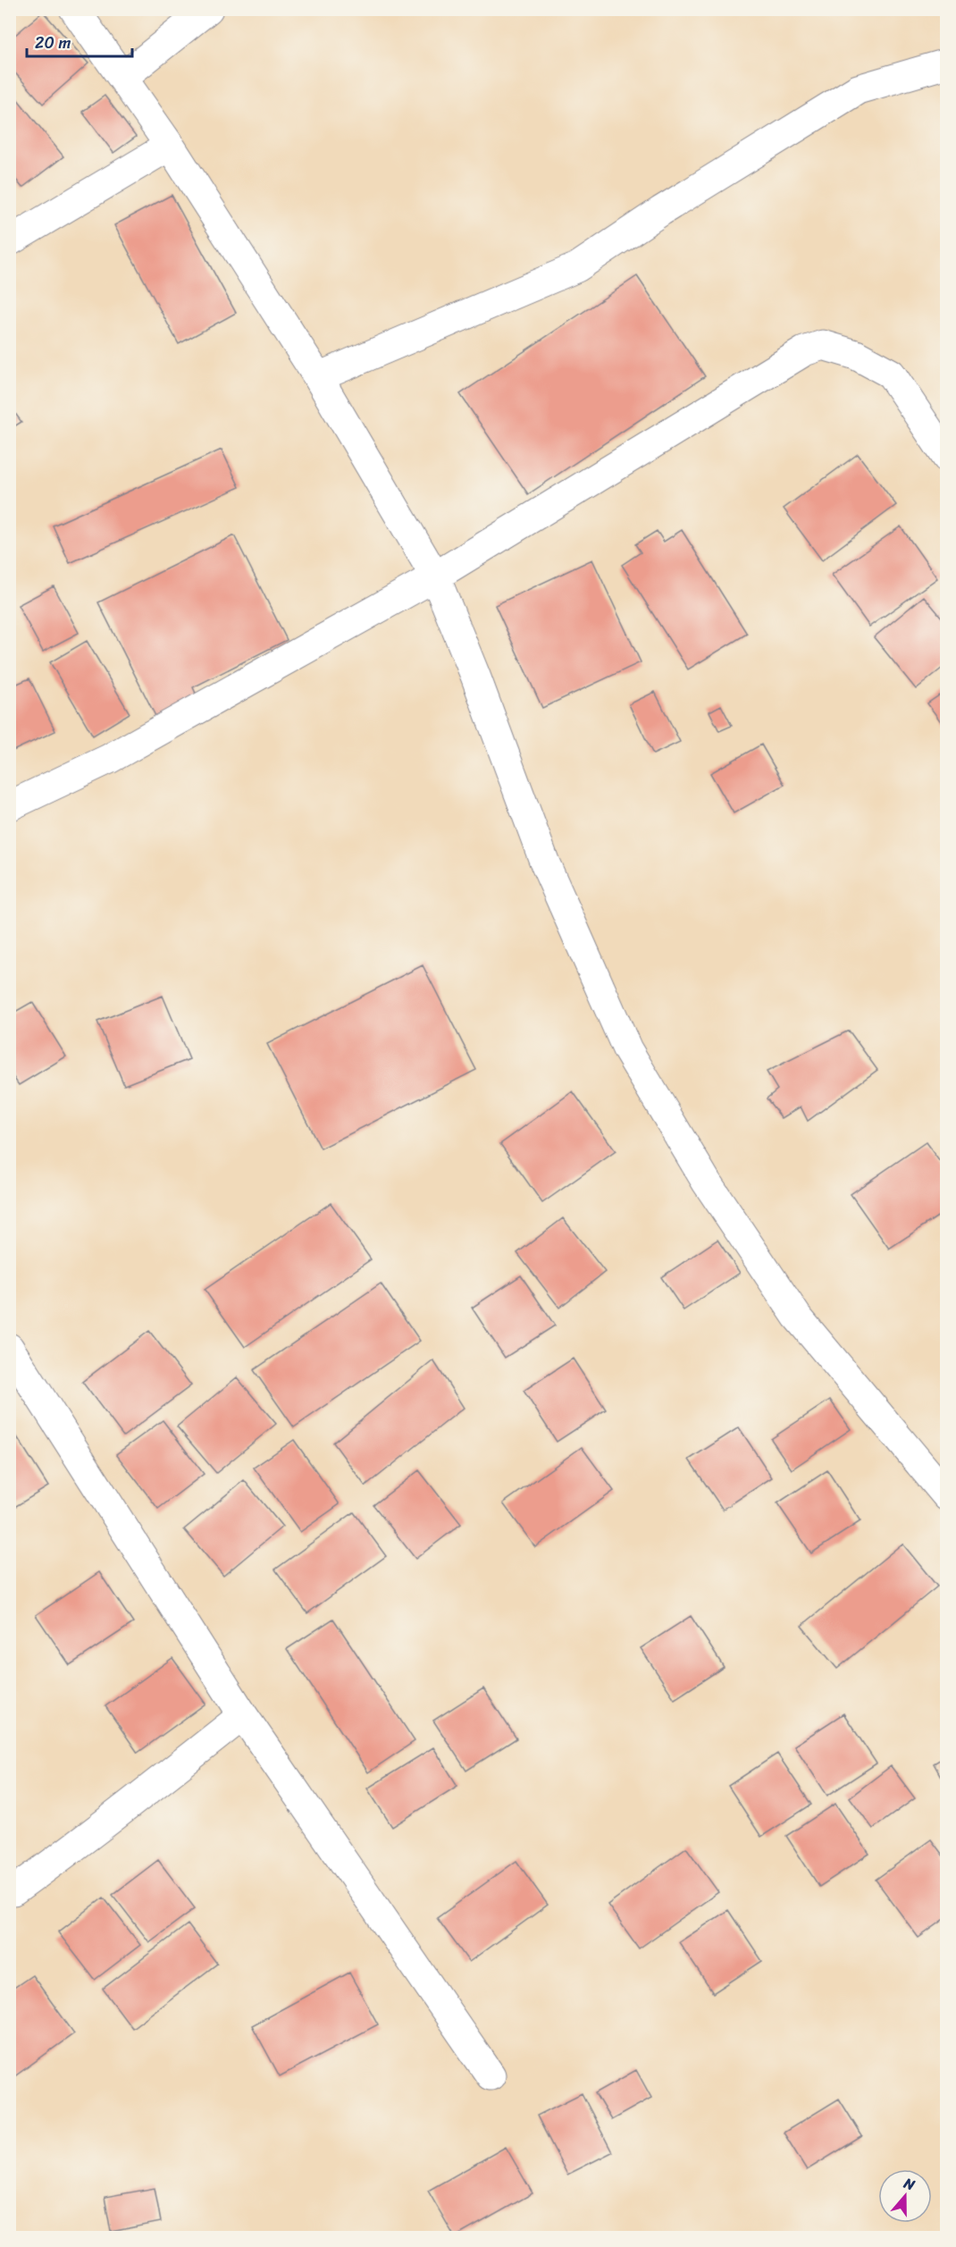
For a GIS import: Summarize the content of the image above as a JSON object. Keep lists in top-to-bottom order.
{
  "scale_bar": "20 m",
  "north": "top"
}
